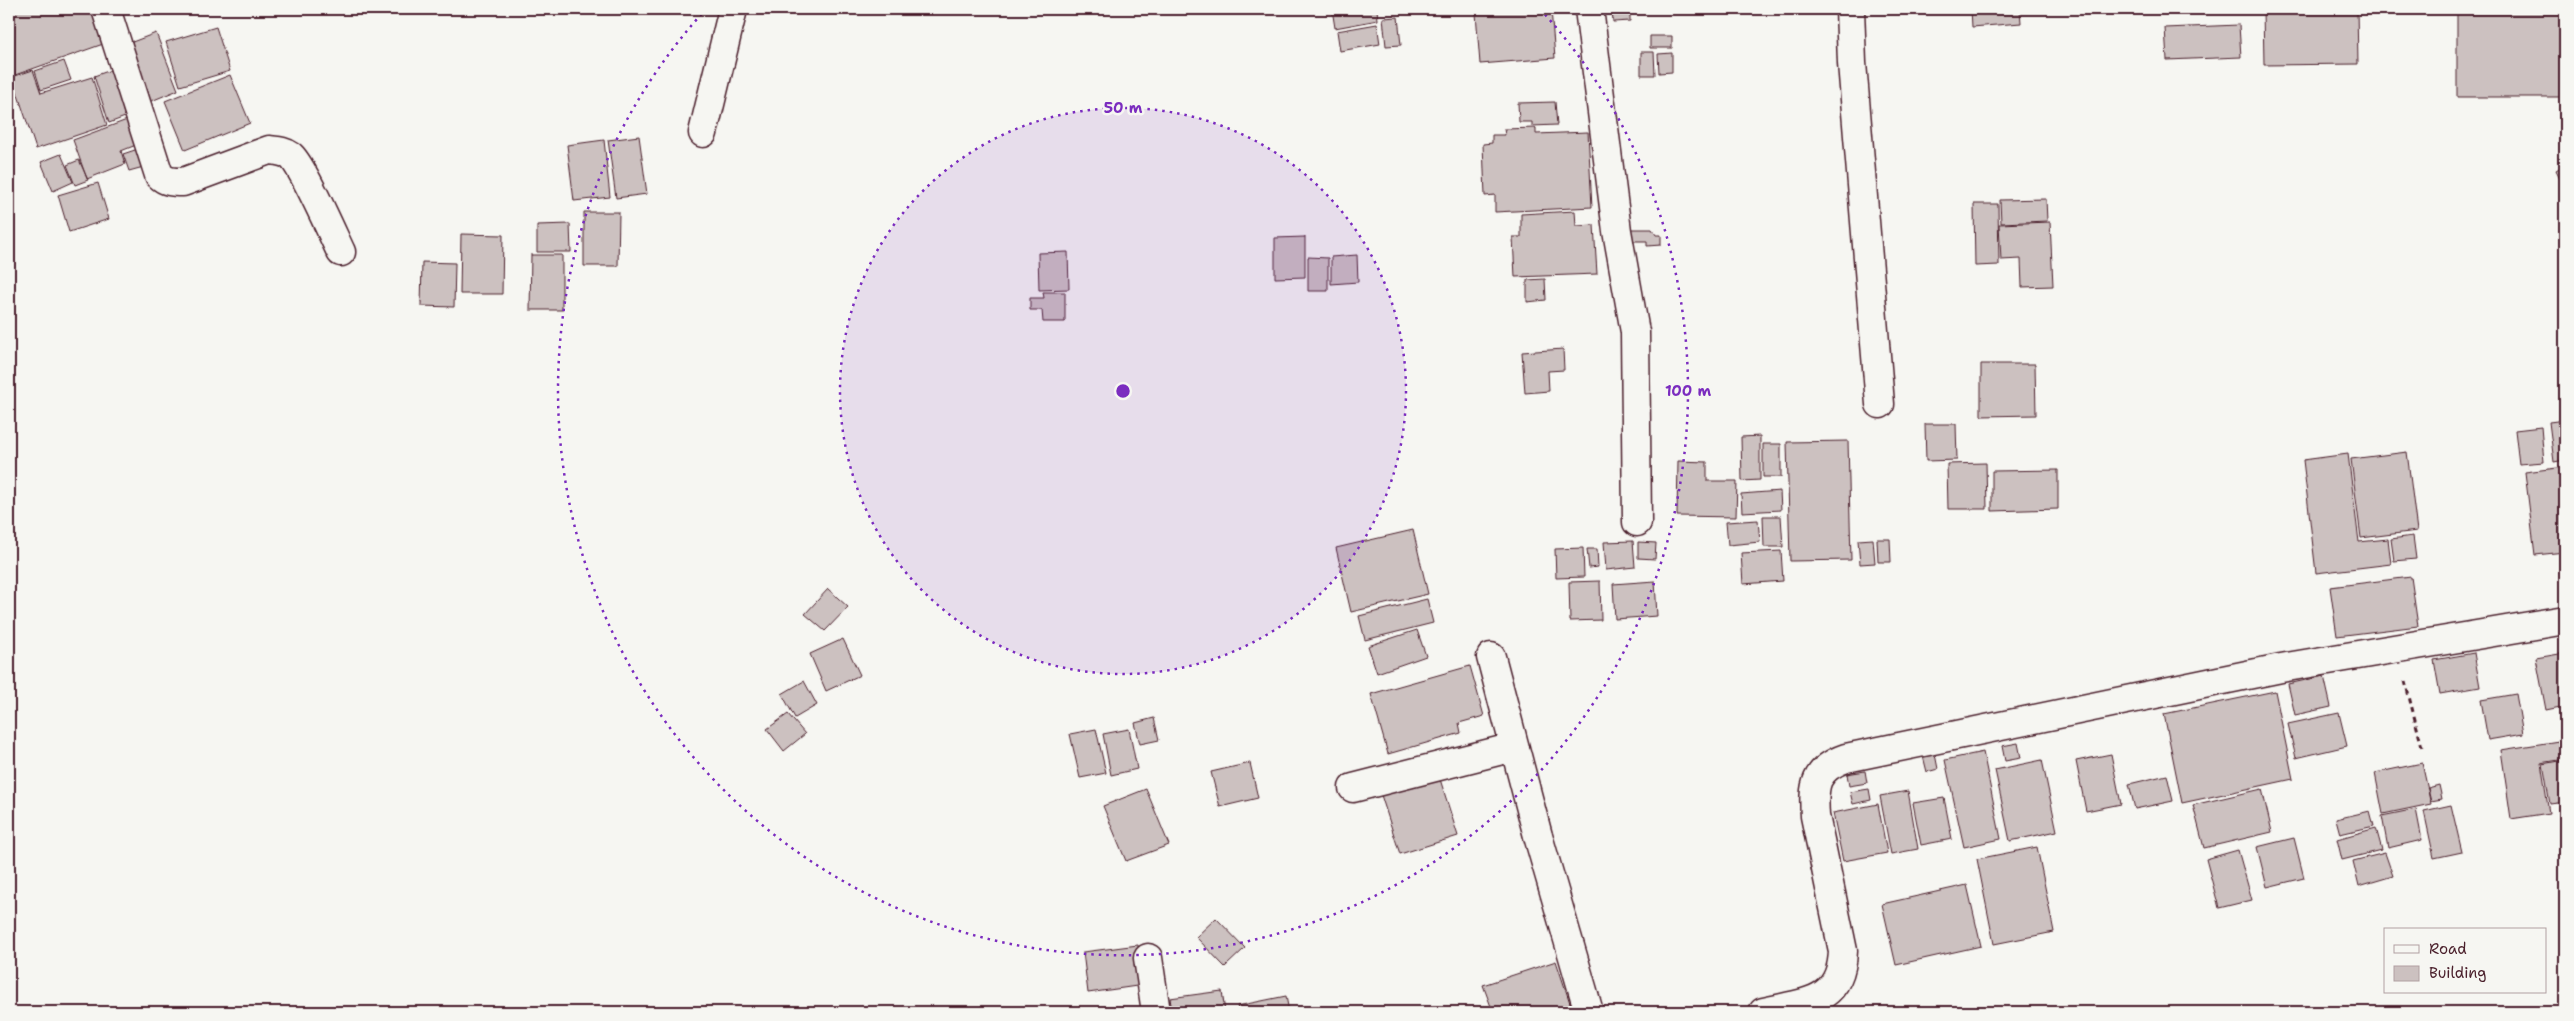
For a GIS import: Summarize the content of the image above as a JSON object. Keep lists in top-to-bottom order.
{
  "legend": ["Road", "Building"],
  "rings": ["50 m", "100 m"]
}
